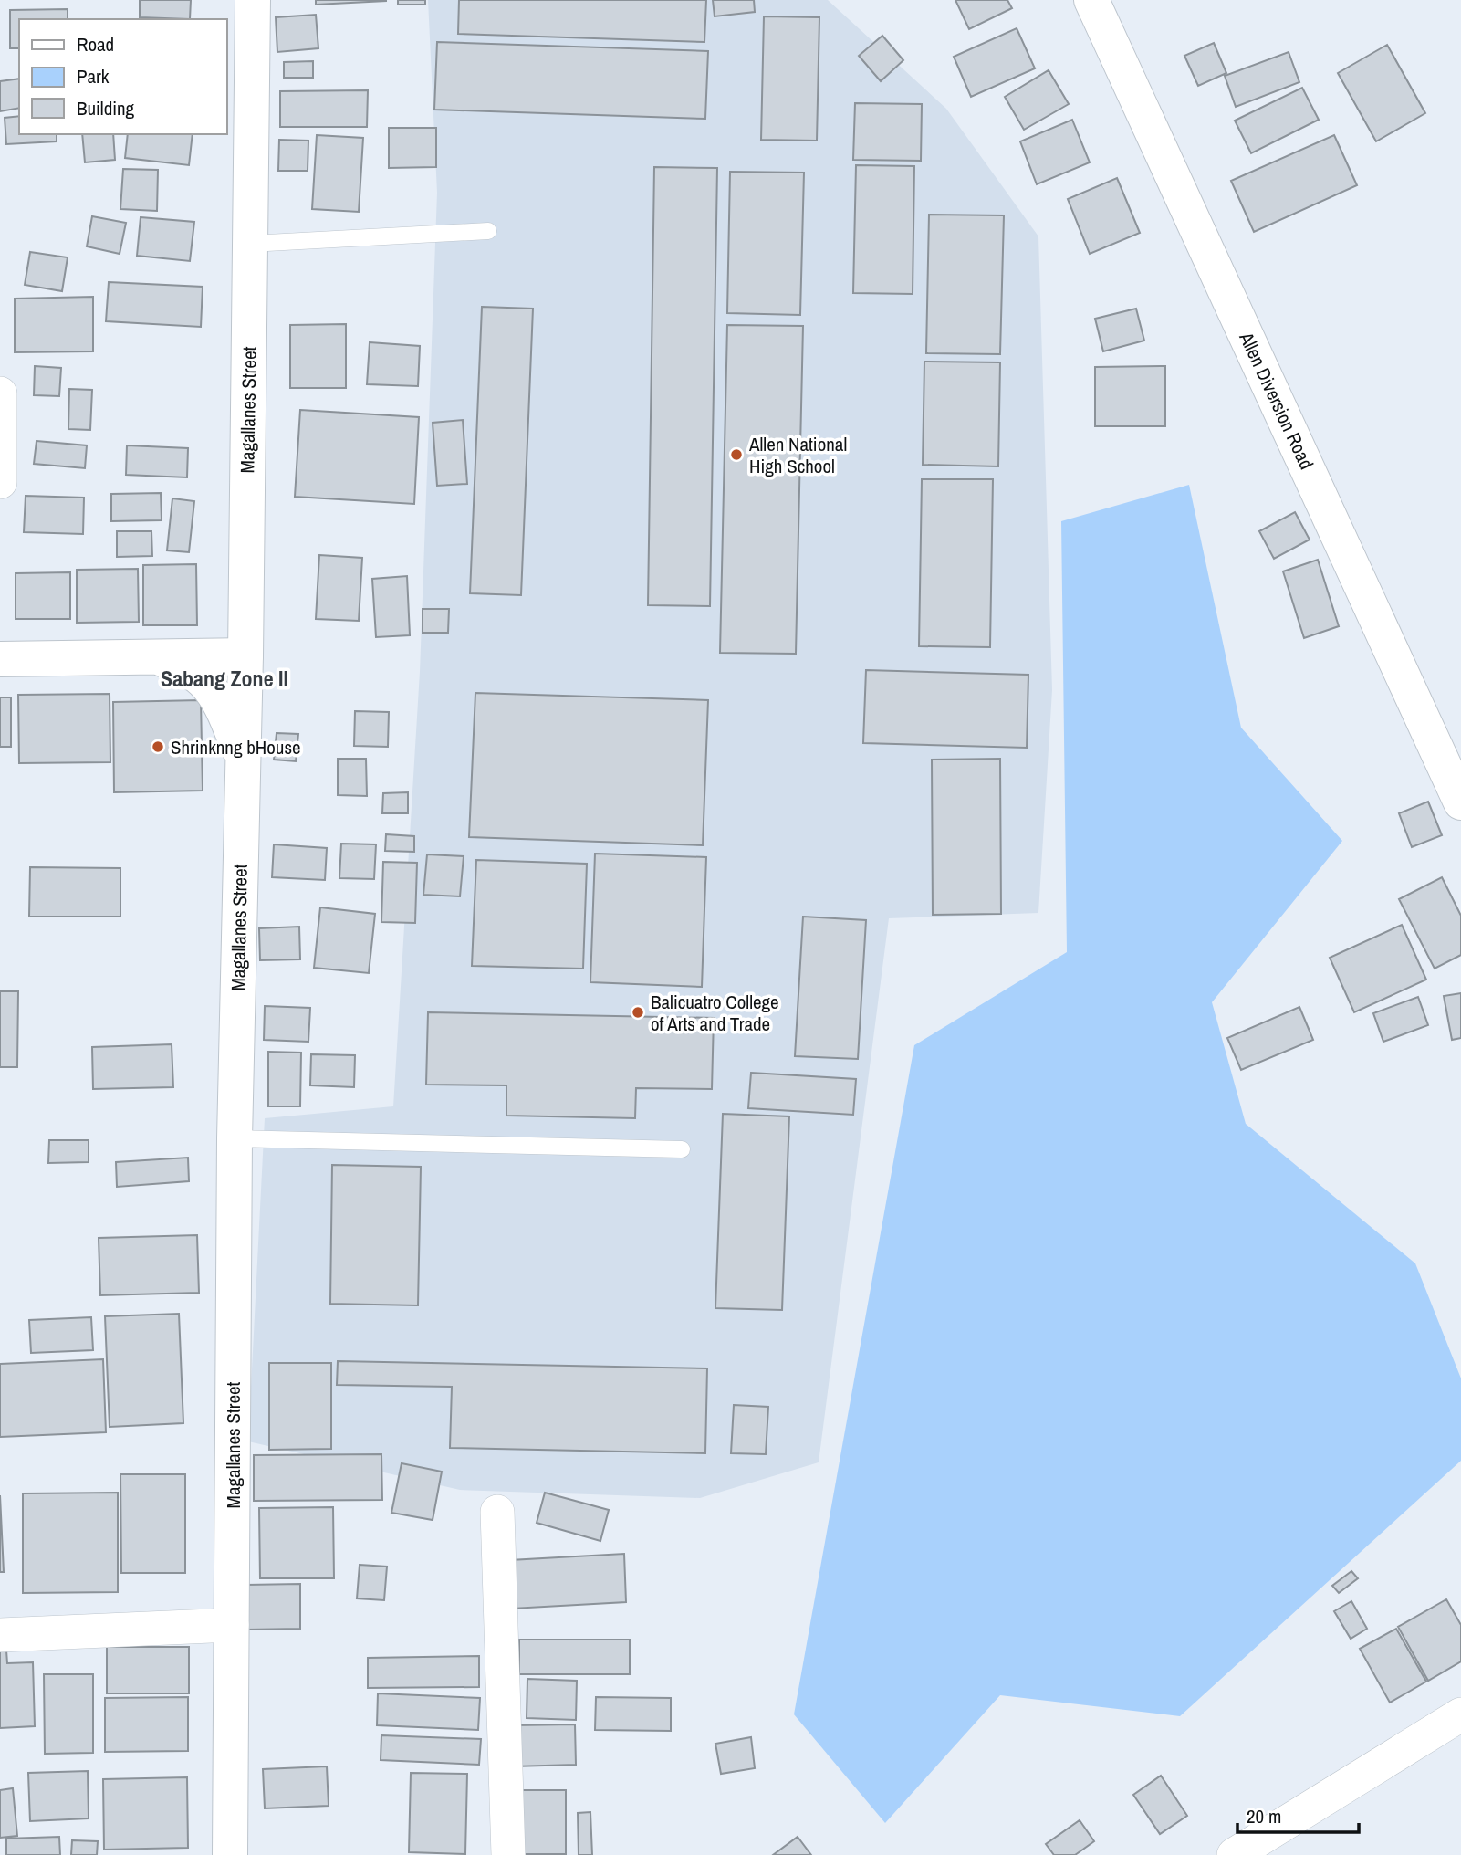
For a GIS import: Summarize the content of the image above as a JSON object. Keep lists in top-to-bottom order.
{
  "streets": {
    "main road": ["Allen Diversion Road", "Magallanes Street"]
  },
  "districts": ["Sabang Zone II"],
  "places": ["Allen National High School", "Shrinknng bHouse", "Balicuatro College of Arts and Trade"],
  "legend": ["Road", "Park", "Building"],
  "scale_bar": "20 m"
}
